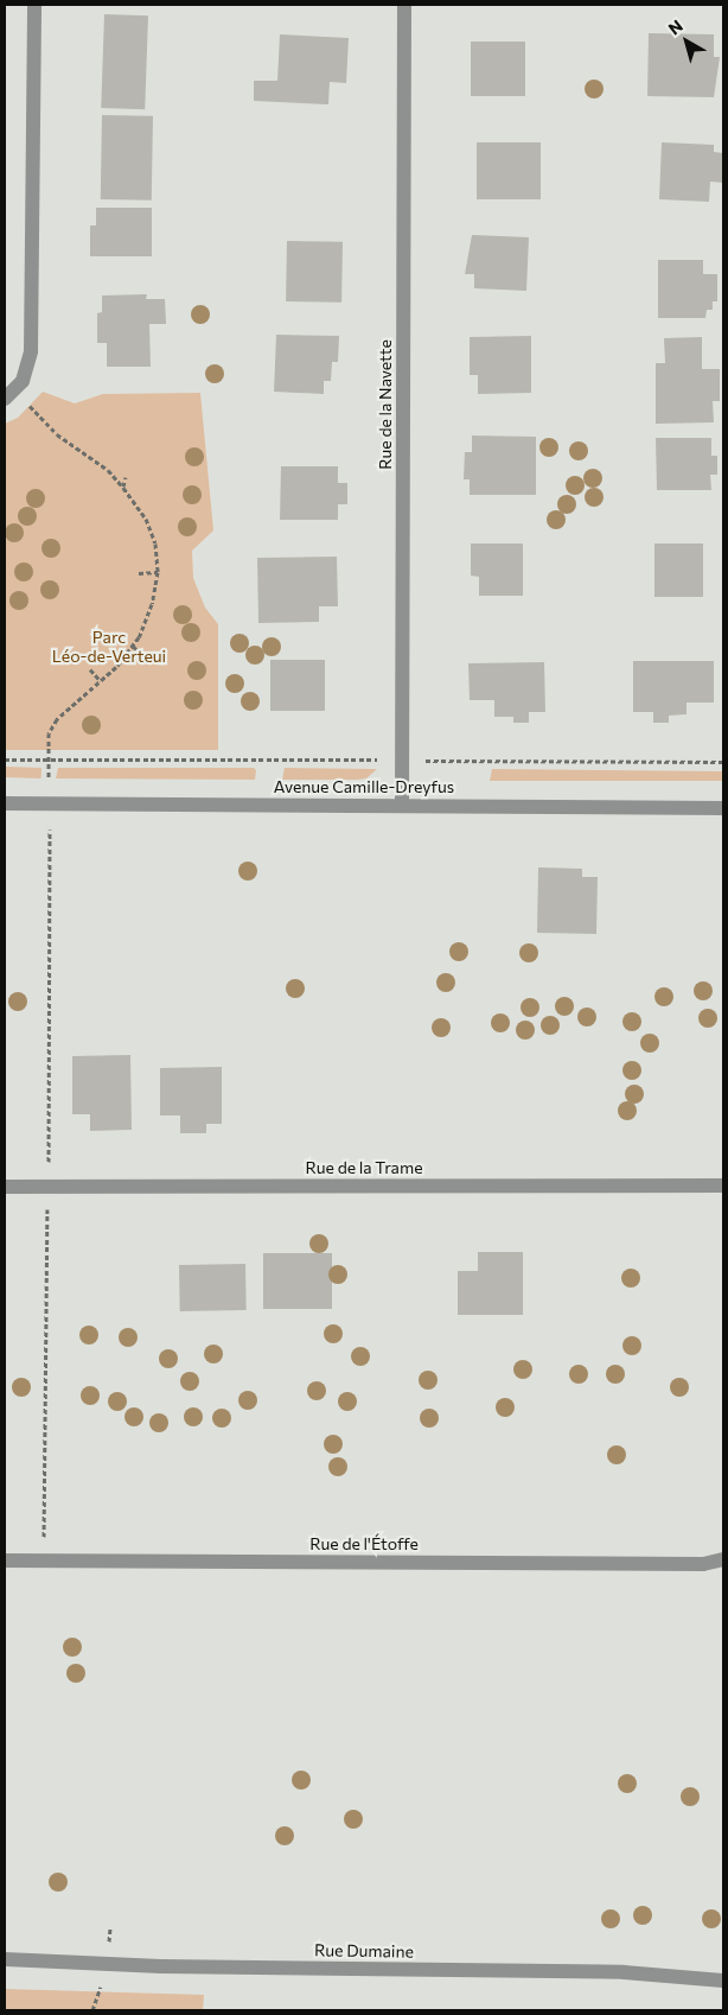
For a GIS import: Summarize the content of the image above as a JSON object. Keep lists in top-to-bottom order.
{
  "streets": {
    "street": [
      "Rue de la Navette",
      "Avenue Camille-Dreyfus",
      "Rue de la Trame",
      "Rue de l'Étoffe",
      "Rue Dumaine"
    ]
  },
  "crossings": [
    ["Rue de la Navette", "Avenue Camille-Dreyfus"]
  ],
  "parks": ["Parc Léo-de-Verteui"],
  "north": "top left"
}
